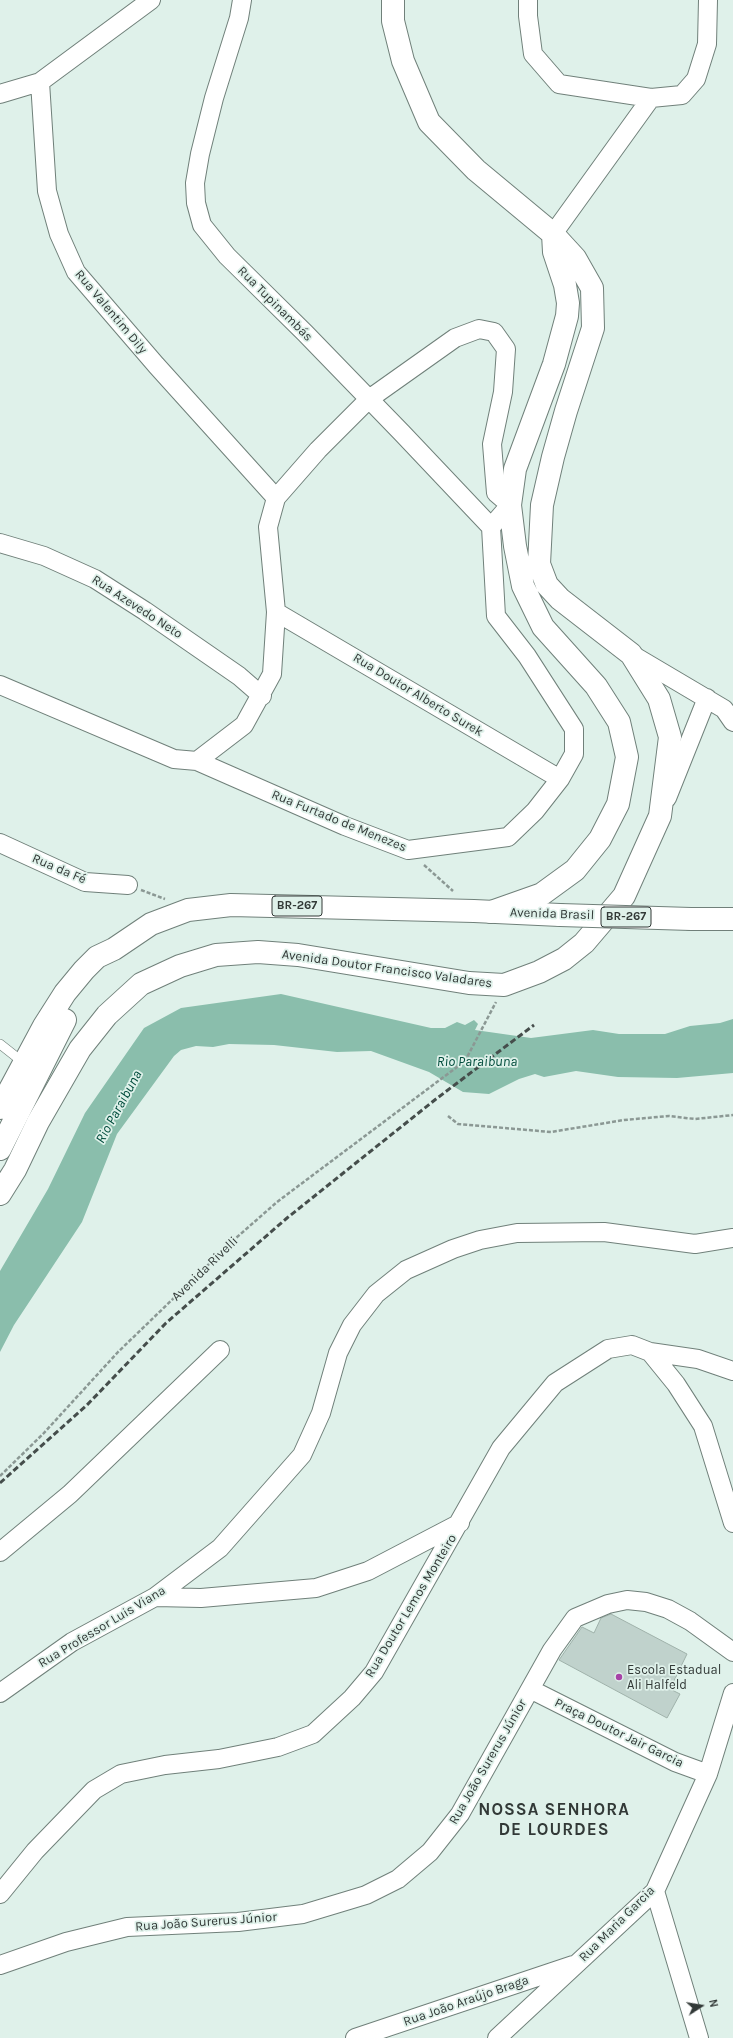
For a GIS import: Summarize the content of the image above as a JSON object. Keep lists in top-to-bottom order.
{
  "streets": {
    "main road": ["BR-267", "Avenida Brasil", "Avenida Doutor Francisco Valadares"],
    "street": [
      "Rua Tupinambás",
      "Rua Valentim Dily",
      "Rua Azevedo Neto",
      "Rua Doutor Alberto Surek",
      "Rua Furtado de Menezes",
      "Rua da Fé",
      "Rua Doutor Lemos Monteiro",
      "Rua Professor Luis Viana",
      "Praça Doutor Jair Garcia",
      "Rua João Surerus Júnior",
      "Rua Maria Garcia",
      "Rua João Araújo Braga"
    ],
    "path": ["Avenida Rivelli"]
  },
  "crossings": [
    ["Rua Tupinambás", "Rua Furtado de Menezes"],
    ["Rua Doutor Alberto Surek", "Rua Furtado de Menezes"],
    ["BR-267", "Avenida Brasil"],
    ["Praça Doutor Jair Garcia", "Rua João Surerus Júnior"],
    ["Praça Doutor Jair Garcia", "Rua Maria Garcia"],
    ["Rua Maria Garcia", "Rua João Araújo Braga"]
  ],
  "districts": ["NOSSA SENHORA DE LOURDES"],
  "water": ["Rio Paraibuna"],
  "places": ["Escola Estadual Ali Halfeld"],
  "north": "right"
}
